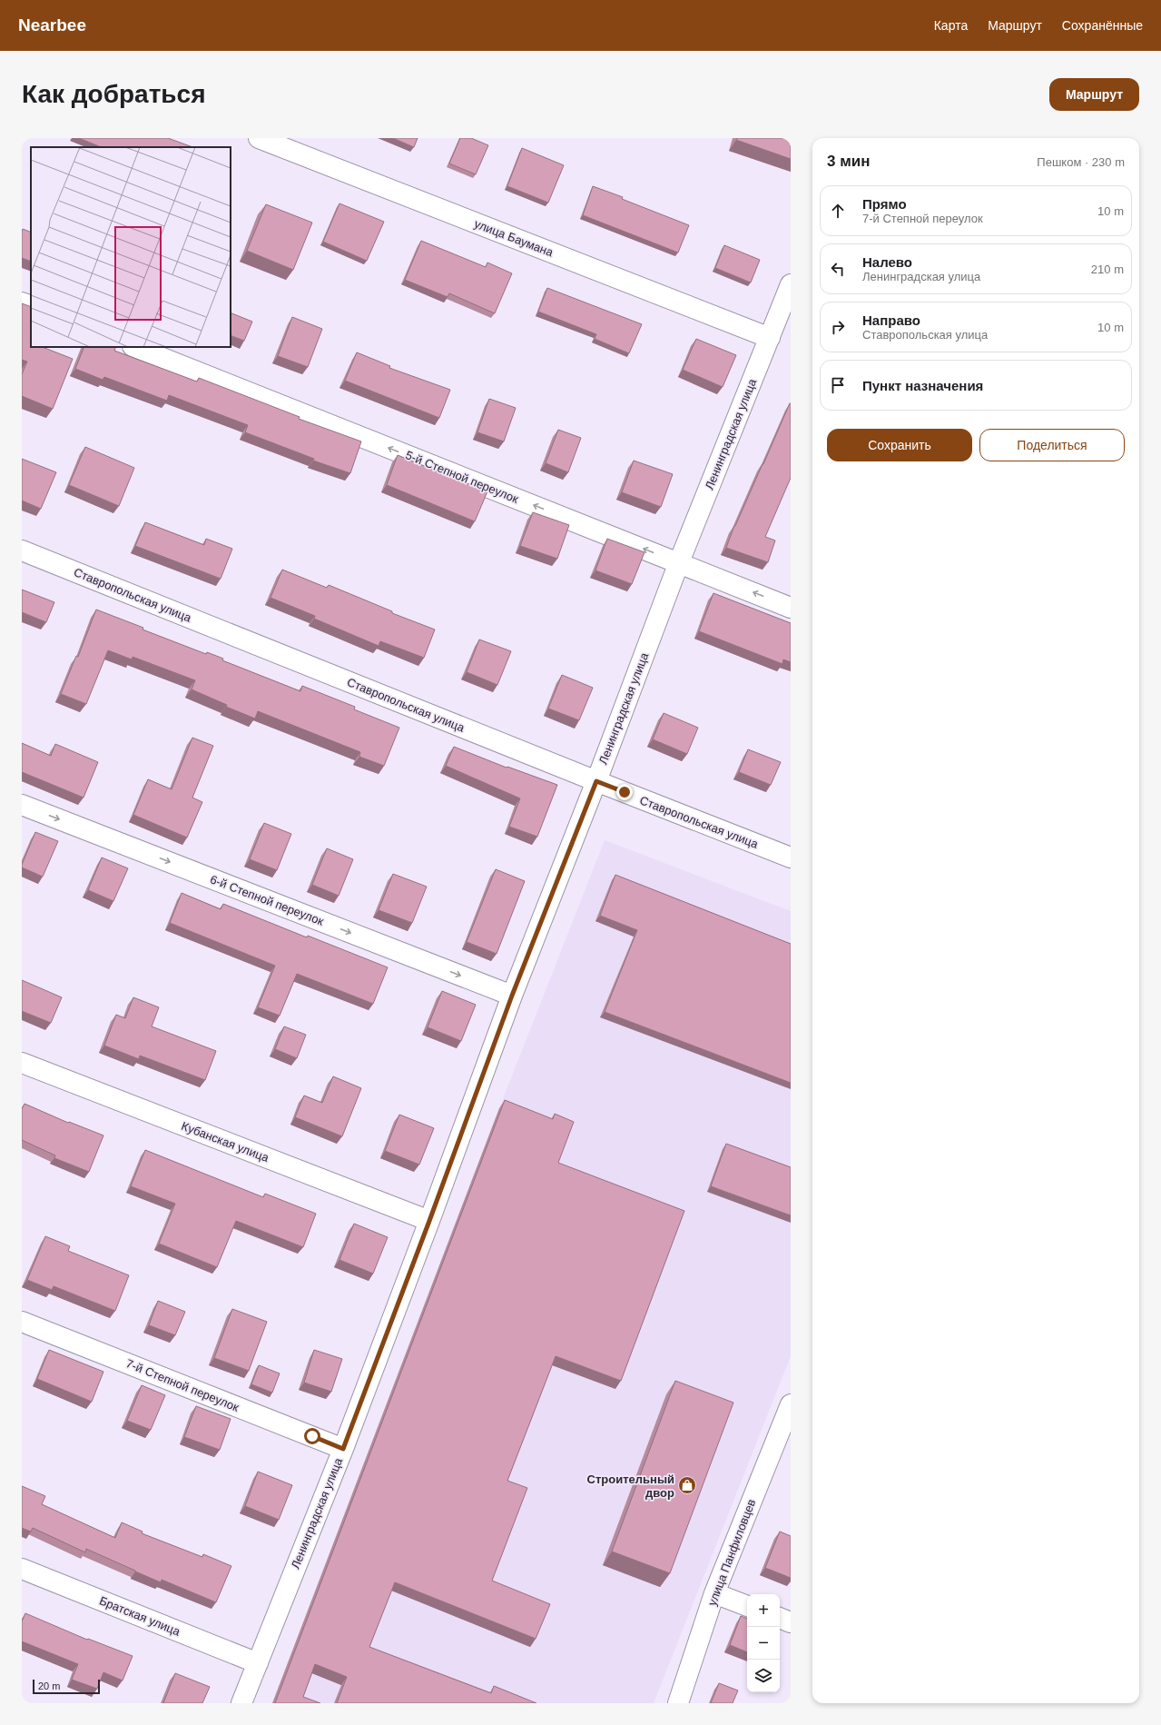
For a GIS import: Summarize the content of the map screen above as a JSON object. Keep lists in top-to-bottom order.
{
  "streets": {
    "street": [
      "улица Баумана",
      "Ленинградская улица",
      "5-й Степной переулок",
      "Ставропольская улица",
      "6-й Степной переулок",
      "Кубанская улица",
      "7-й Степной переулок",
      "улица Панфиловцев",
      "Братская улица"
    ]
  },
  "crossings": [
    ["улица Баумана", "Ленинградская улица"],
    ["Ленинградская улица", "5-й Степной переулок"],
    ["Ленинградская улица", "Ставропольская улица"],
    ["Ленинградская улица", "6-й Степной переулок"],
    ["Ленинградская улица", "Кубанская улица"],
    ["Ленинградская улица", "7-й Степной переулок"],
    ["Ленинградская улица", "Братская улица"]
  ],
  "one_way": ["5-й Степной переулок", "6-й Степной переулок"],
  "places": {
    "shop": ["Строительный двор"]
  },
  "scale_bar": "20 m",
  "page": {
    "header": "Nearbee",
    "nav": ["Карта", "Маршрут", "Сохранённые"],
    "buttons": [
      "Маршрут",
      ["Сохранить", "Поделиться"]
    ],
    "title": "Как добраться",
    "heading": ["3 мин", "Пешком · 230 m"],
    "list": [
      ["Прямо", "7-й Степной переулок", "10 m"],
      ["Налево", "Ленинградская улица", "210 m"],
      ["Направо", "Ставропольская улица", "10 m"],
      "Пункт назначения"
    ],
    "map_buttons": ["+", "−"],
    "scale": "20 m"
  }
}
